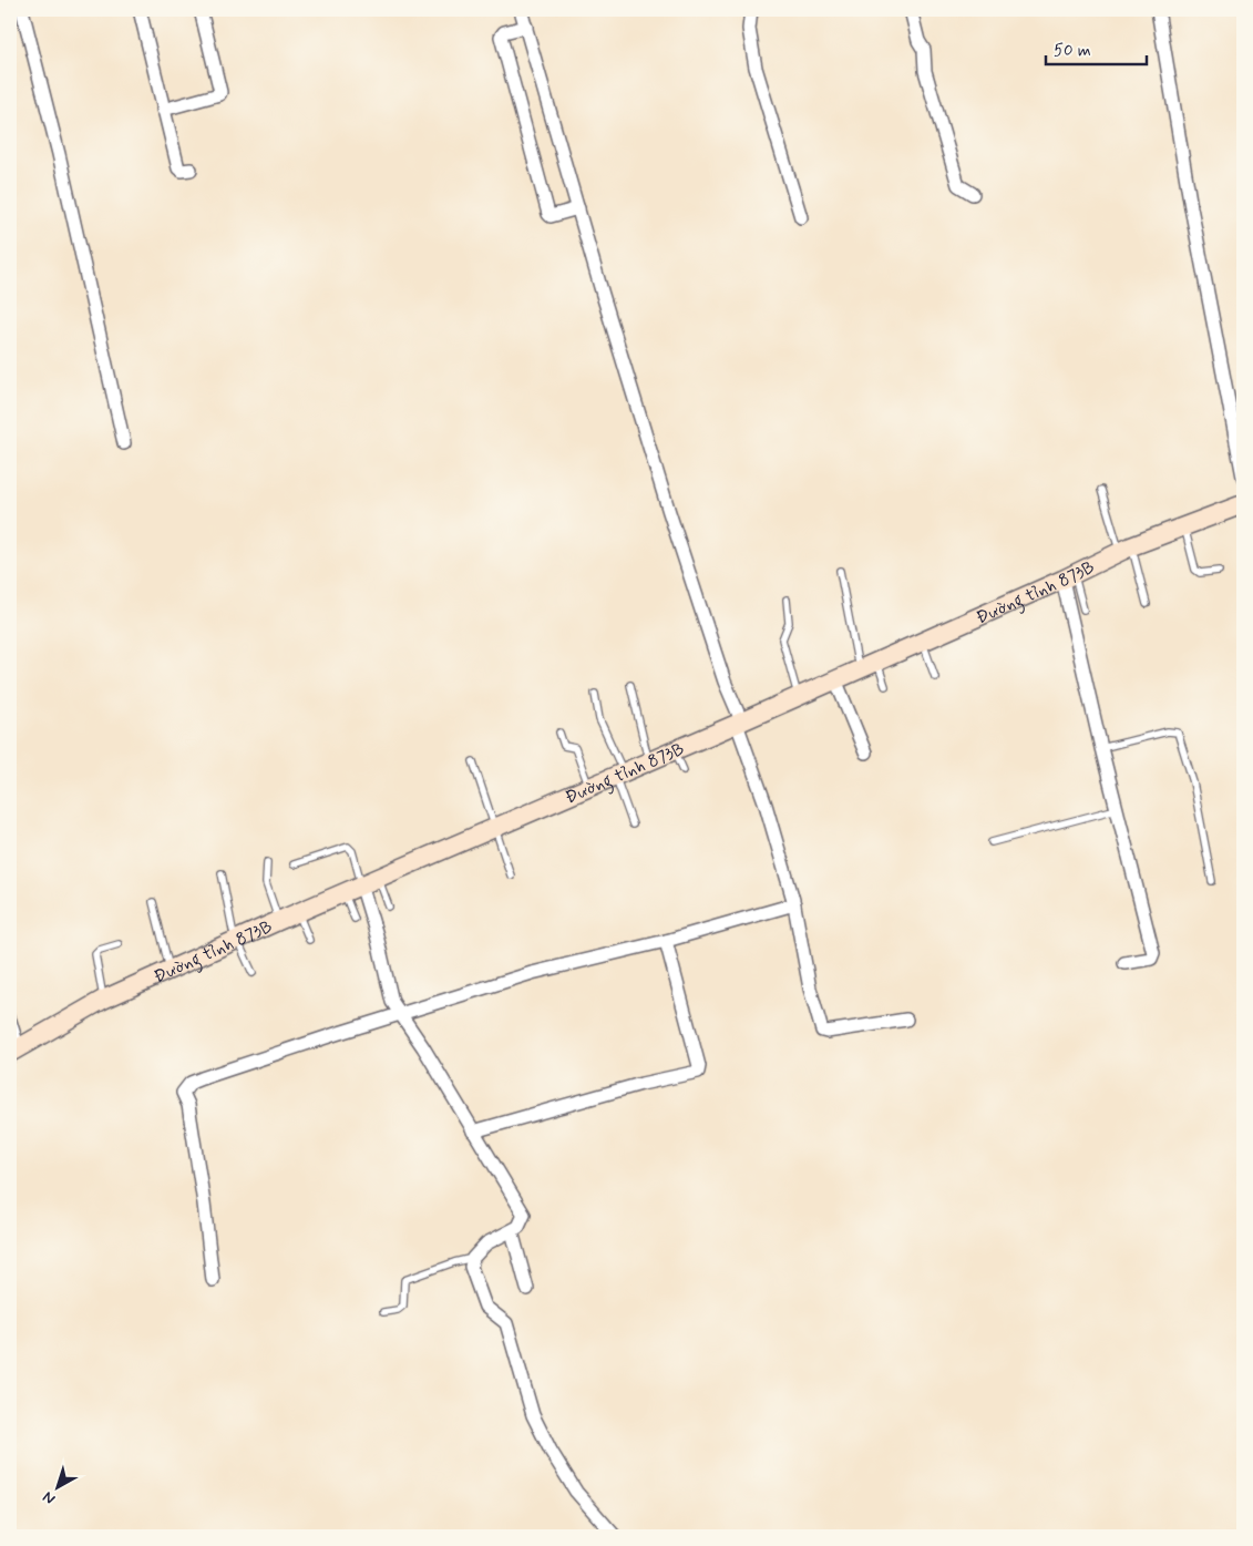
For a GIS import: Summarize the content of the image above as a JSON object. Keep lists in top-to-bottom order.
{
  "streets": {
    "main road": ["Đường tỉnh 873B"]
  },
  "scale_bar": "50 m",
  "north": "bottom left"
}
